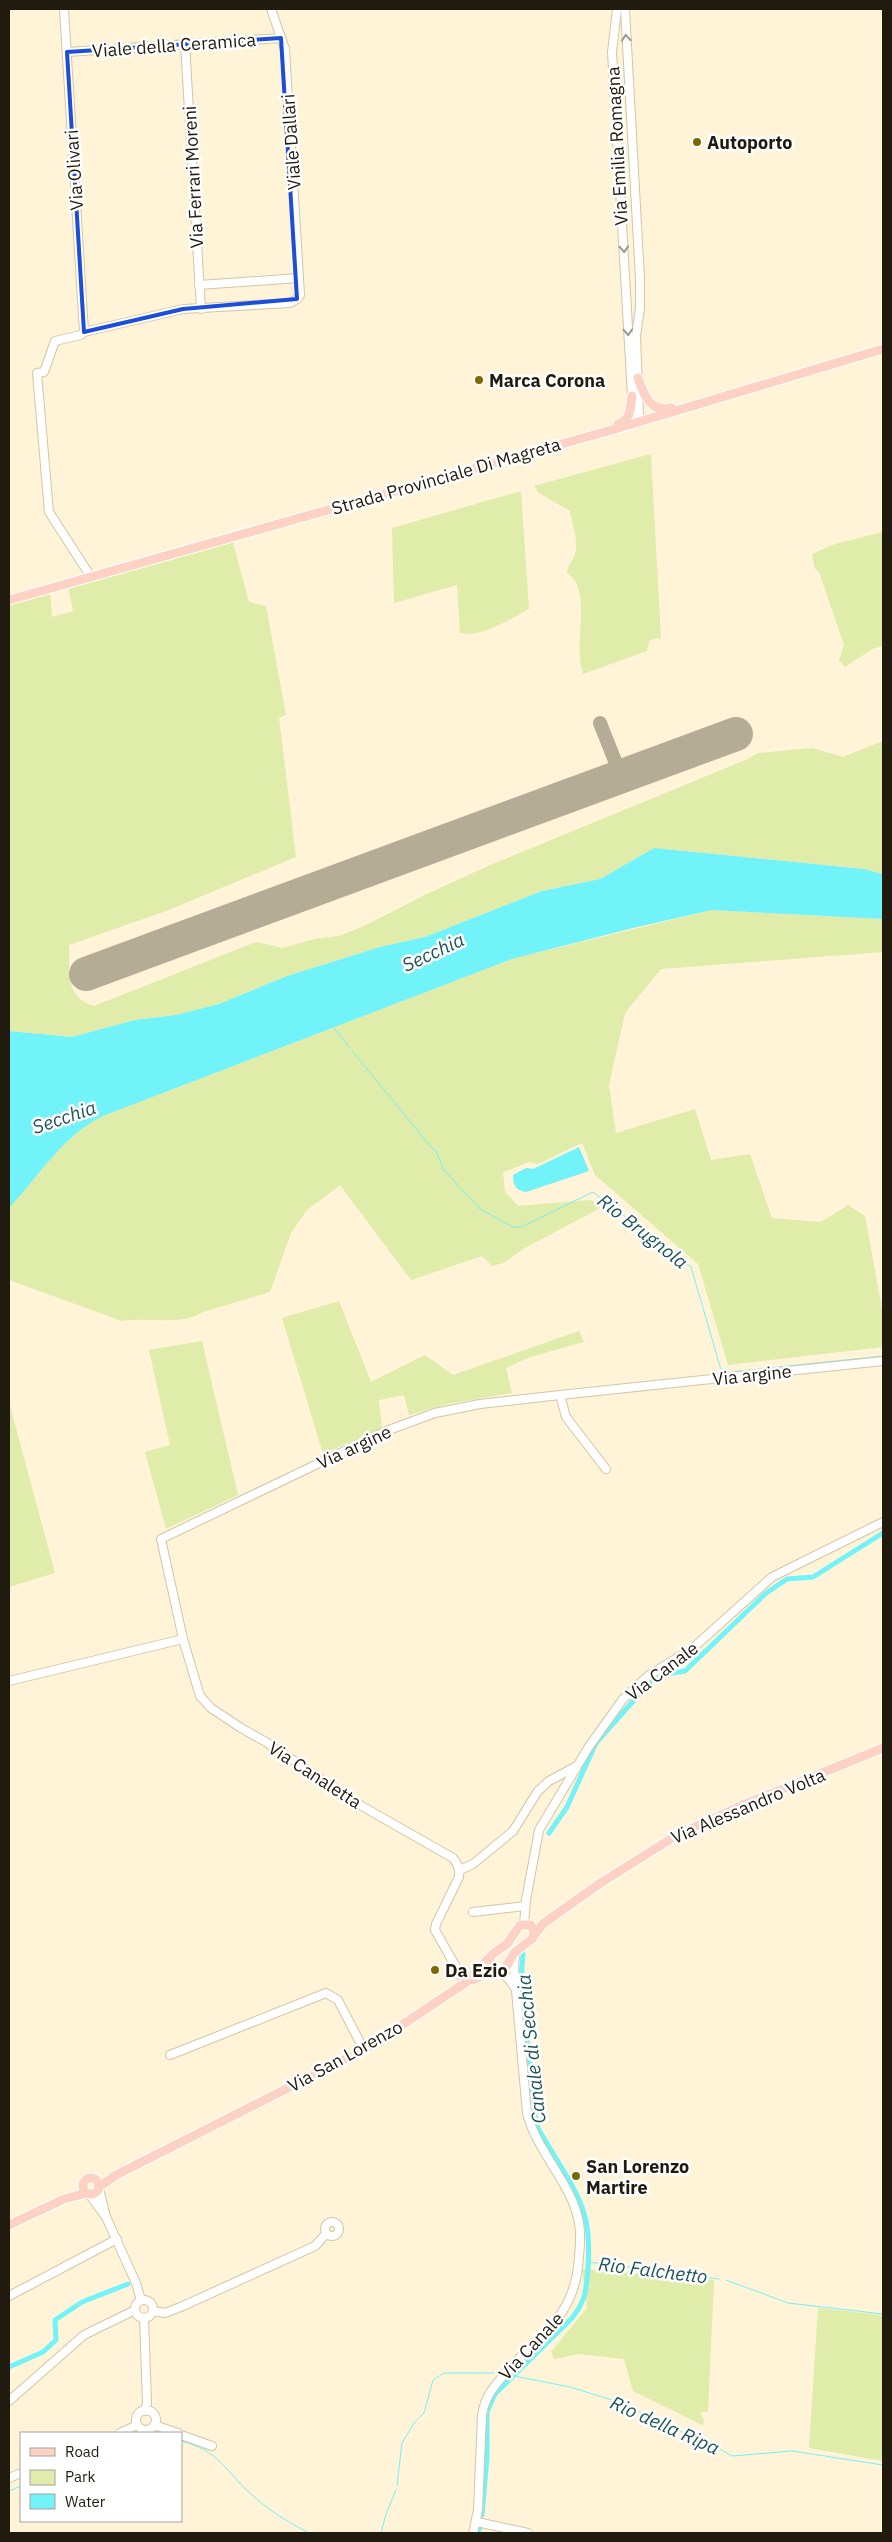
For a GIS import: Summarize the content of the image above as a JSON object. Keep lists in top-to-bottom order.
{
  "streets": {
    "main road": ["Strada Provinciale Di Magreta", "Via Alessandro Volta", "Via San Lorenzo"],
    "street": [
      "Viale della Ceramica",
      "Viale Dallari",
      "Via Emilia Romagna",
      "Via Olivari",
      "Via Ferrari Moreni",
      "Via argine",
      "Via Canale",
      "Via Canaletta"
    ]
  },
  "crossings": [
    ["Viale della Ceramica", "Viale Dallari"],
    ["Viale della Ceramica", "Via Olivari"],
    ["Viale della Ceramica", "Via Ferrari Moreni"],
    ["Viale Dallari", "Via Olivari"],
    ["Viale Dallari", "Via Ferrari Moreni"],
    ["Viale Dallari", "Strada Provinciale Di Magreta"],
    ["Via Emilia Romagna", "Strada Provinciale Di Magreta"],
    ["Via argine", "Via Canaletta"]
  ],
  "water": [
    "Secchia",
    "Rio Brugnola",
    "Canale di Secchia",
    "Rio Falchetto",
    "Rio della Ripa"
  ],
  "places": [
    "Autoporto",
    "Marca Corona",
    "Da Ezio",
    "San Lorenzo Martire"
  ],
  "legend": ["Road", "Park", "Water"]
}
